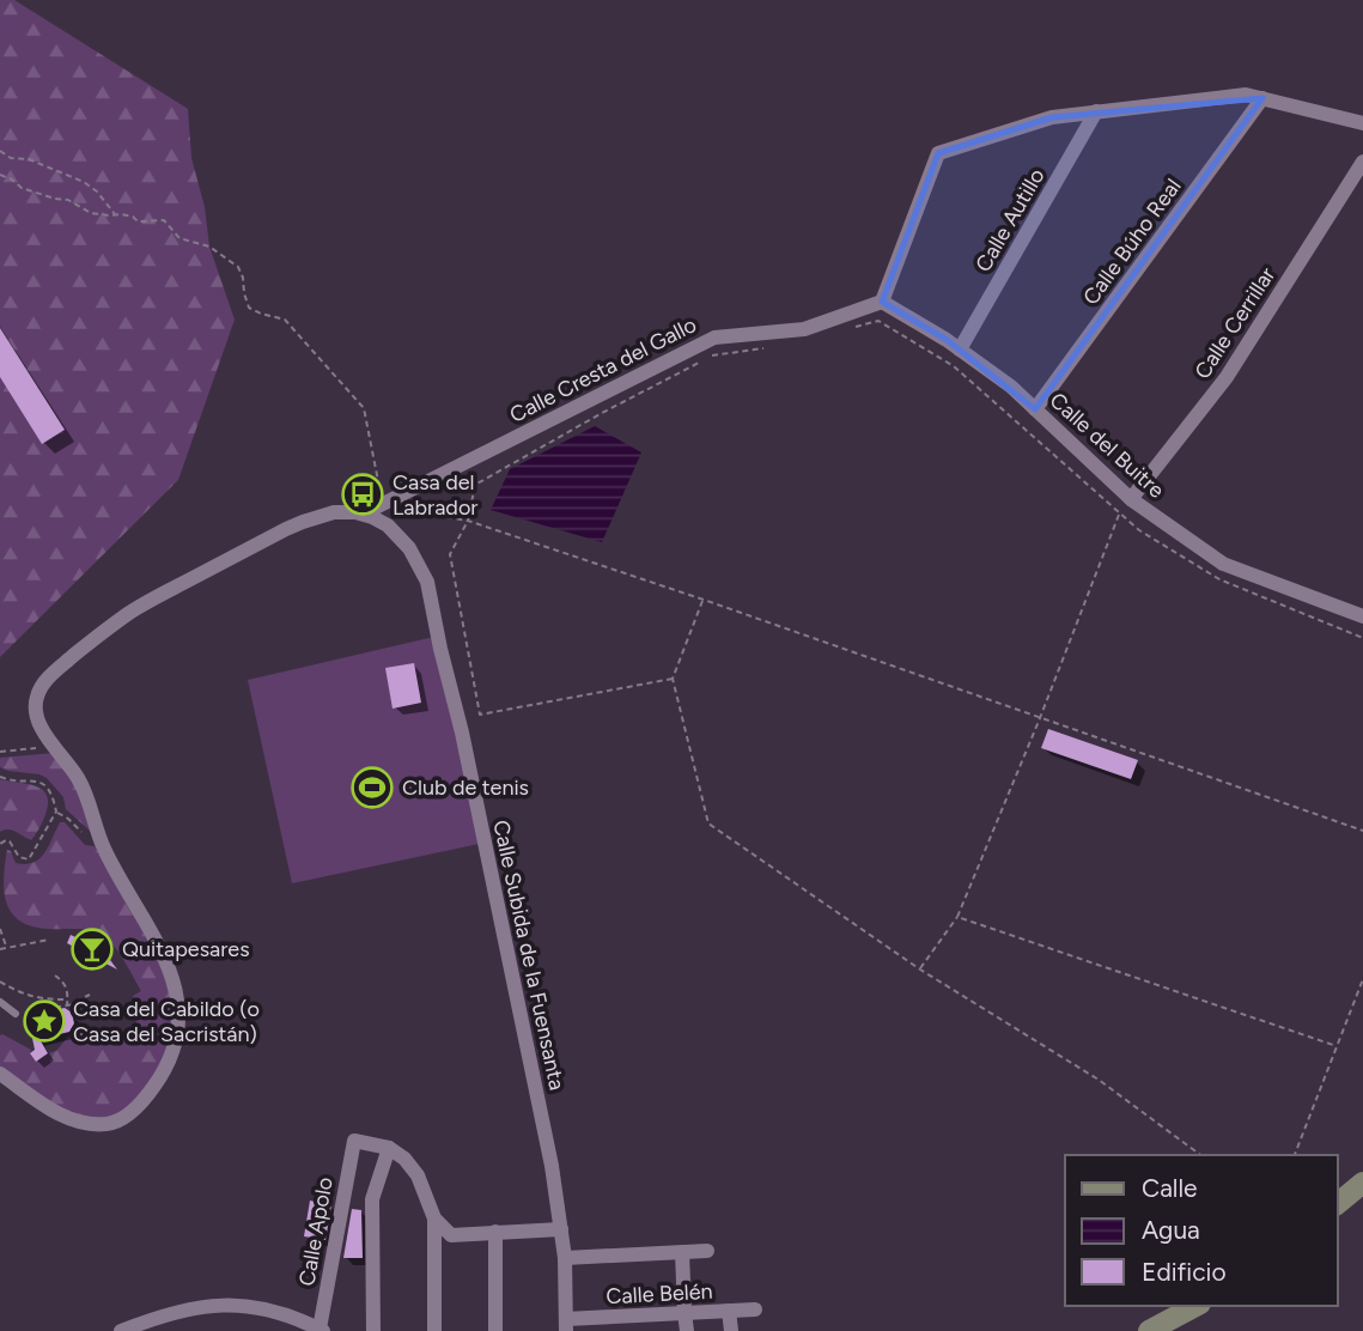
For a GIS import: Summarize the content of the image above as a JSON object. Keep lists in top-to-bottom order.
{
  "streets": {
    "street": [
      "Calle Autillo",
      "Calle Búho Real",
      "Calle Cerrillar",
      "Calle Cresta del Gallo",
      "Calle del Buitre",
      "Calle Subida de la Fuensanta",
      "Calle Apolo",
      "Calle Belén"
    ]
  },
  "crossings": [
    ["Calle Autillo", "Calle del Buitre"],
    ["Calle Búho Real", "Calle del Buitre"],
    ["Calle Cerrillar", "Calle del Buitre"],
    ["Calle Cresta del Gallo", "Calle del Buitre"],
    ["Calle Cresta del Gallo", "Calle Subida de la Fuensanta"],
    ["Calle Subida de la Fuensanta", "Calle Belén"]
  ],
  "places": {
    "bus stop": ["Casa del Labrador"],
    "sports": ["Club de tenis"],
    "bar": ["Quitapesares"],
    "place": ["Casa del Cabildo (o Casa del Sacristán)"]
  },
  "legend": ["Calle", "Agua", "Edificio"]
}
